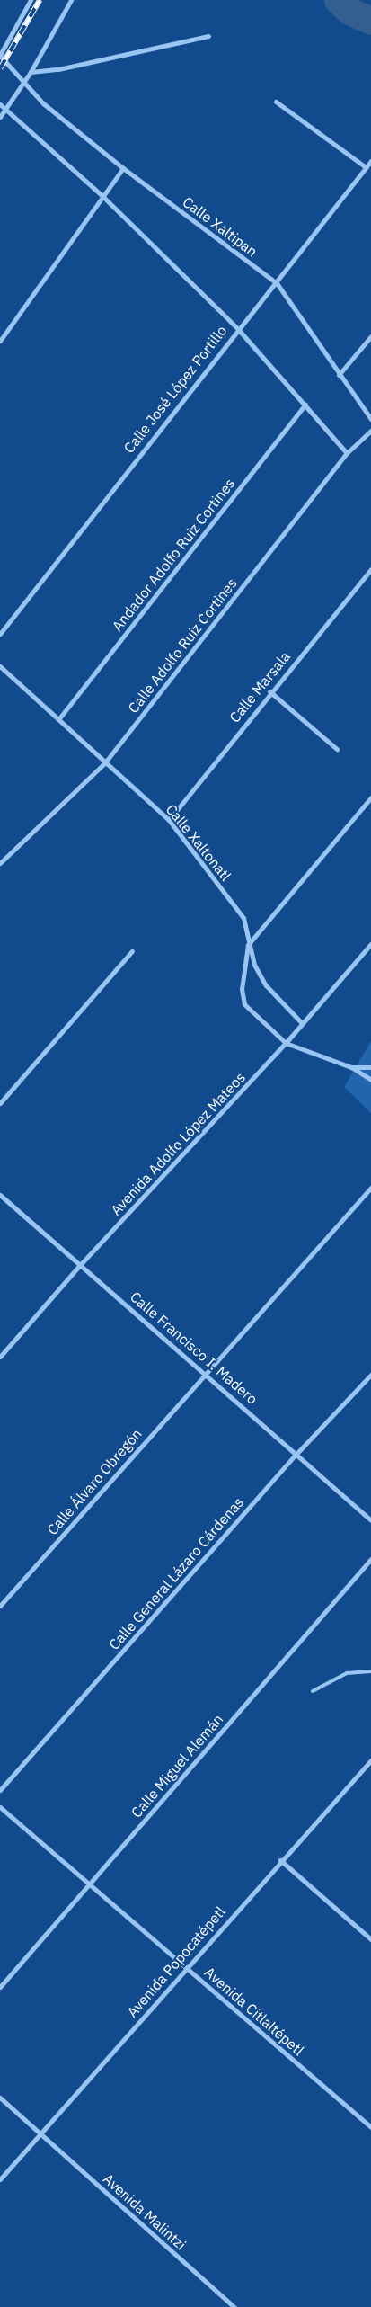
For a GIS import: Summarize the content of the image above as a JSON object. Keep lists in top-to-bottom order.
{
  "streets": {
    "street": [
      "Calle Xaltipan",
      "Calle José López Portillo",
      "Andador Adolfo Ruiz Cortines",
      "Calle Adolfo Ruiz Cortines",
      "Calle Marsala",
      "Calle Xaltonatl",
      "Avenida Adolfo López Mateos",
      "Calle Francisco I. Madero",
      "Calle Álvaro Obregón",
      "Calle General Lázaro Cárdenas",
      "Calle Miguel Alemán",
      "Avenida Popocatépetl",
      "Avenida Citlaltépetl",
      "Avenida Malintzi"
    ]
  },
  "crossings": [
    ["Calle Xaltipan", "Calle José López Portillo"],
    ["Andador Adolfo Ruiz Cortines", "Calle Xaltonatl"],
    ["Calle Adolfo Ruiz Cortines", "Calle Xaltonatl"],
    ["Calle Marsala", "Calle Xaltonatl"],
    ["Calle Xaltonatl", "Avenida Adolfo López Mateos"],
    ["Avenida Adolfo López Mateos", "Calle Francisco I. Madero"],
    ["Calle Francisco I. Madero", "Calle Álvaro Obregón"],
    ["Calle Francisco I. Madero", "Calle General Lázaro Cárdenas"],
    ["Calle Miguel Alemán", "Avenida Citlaltépetl"],
    ["Avenida Popocatépetl", "Avenida Citlaltépetl"],
    ["Avenida Popocatépetl", "Avenida Malintzi"]
  ]
}
